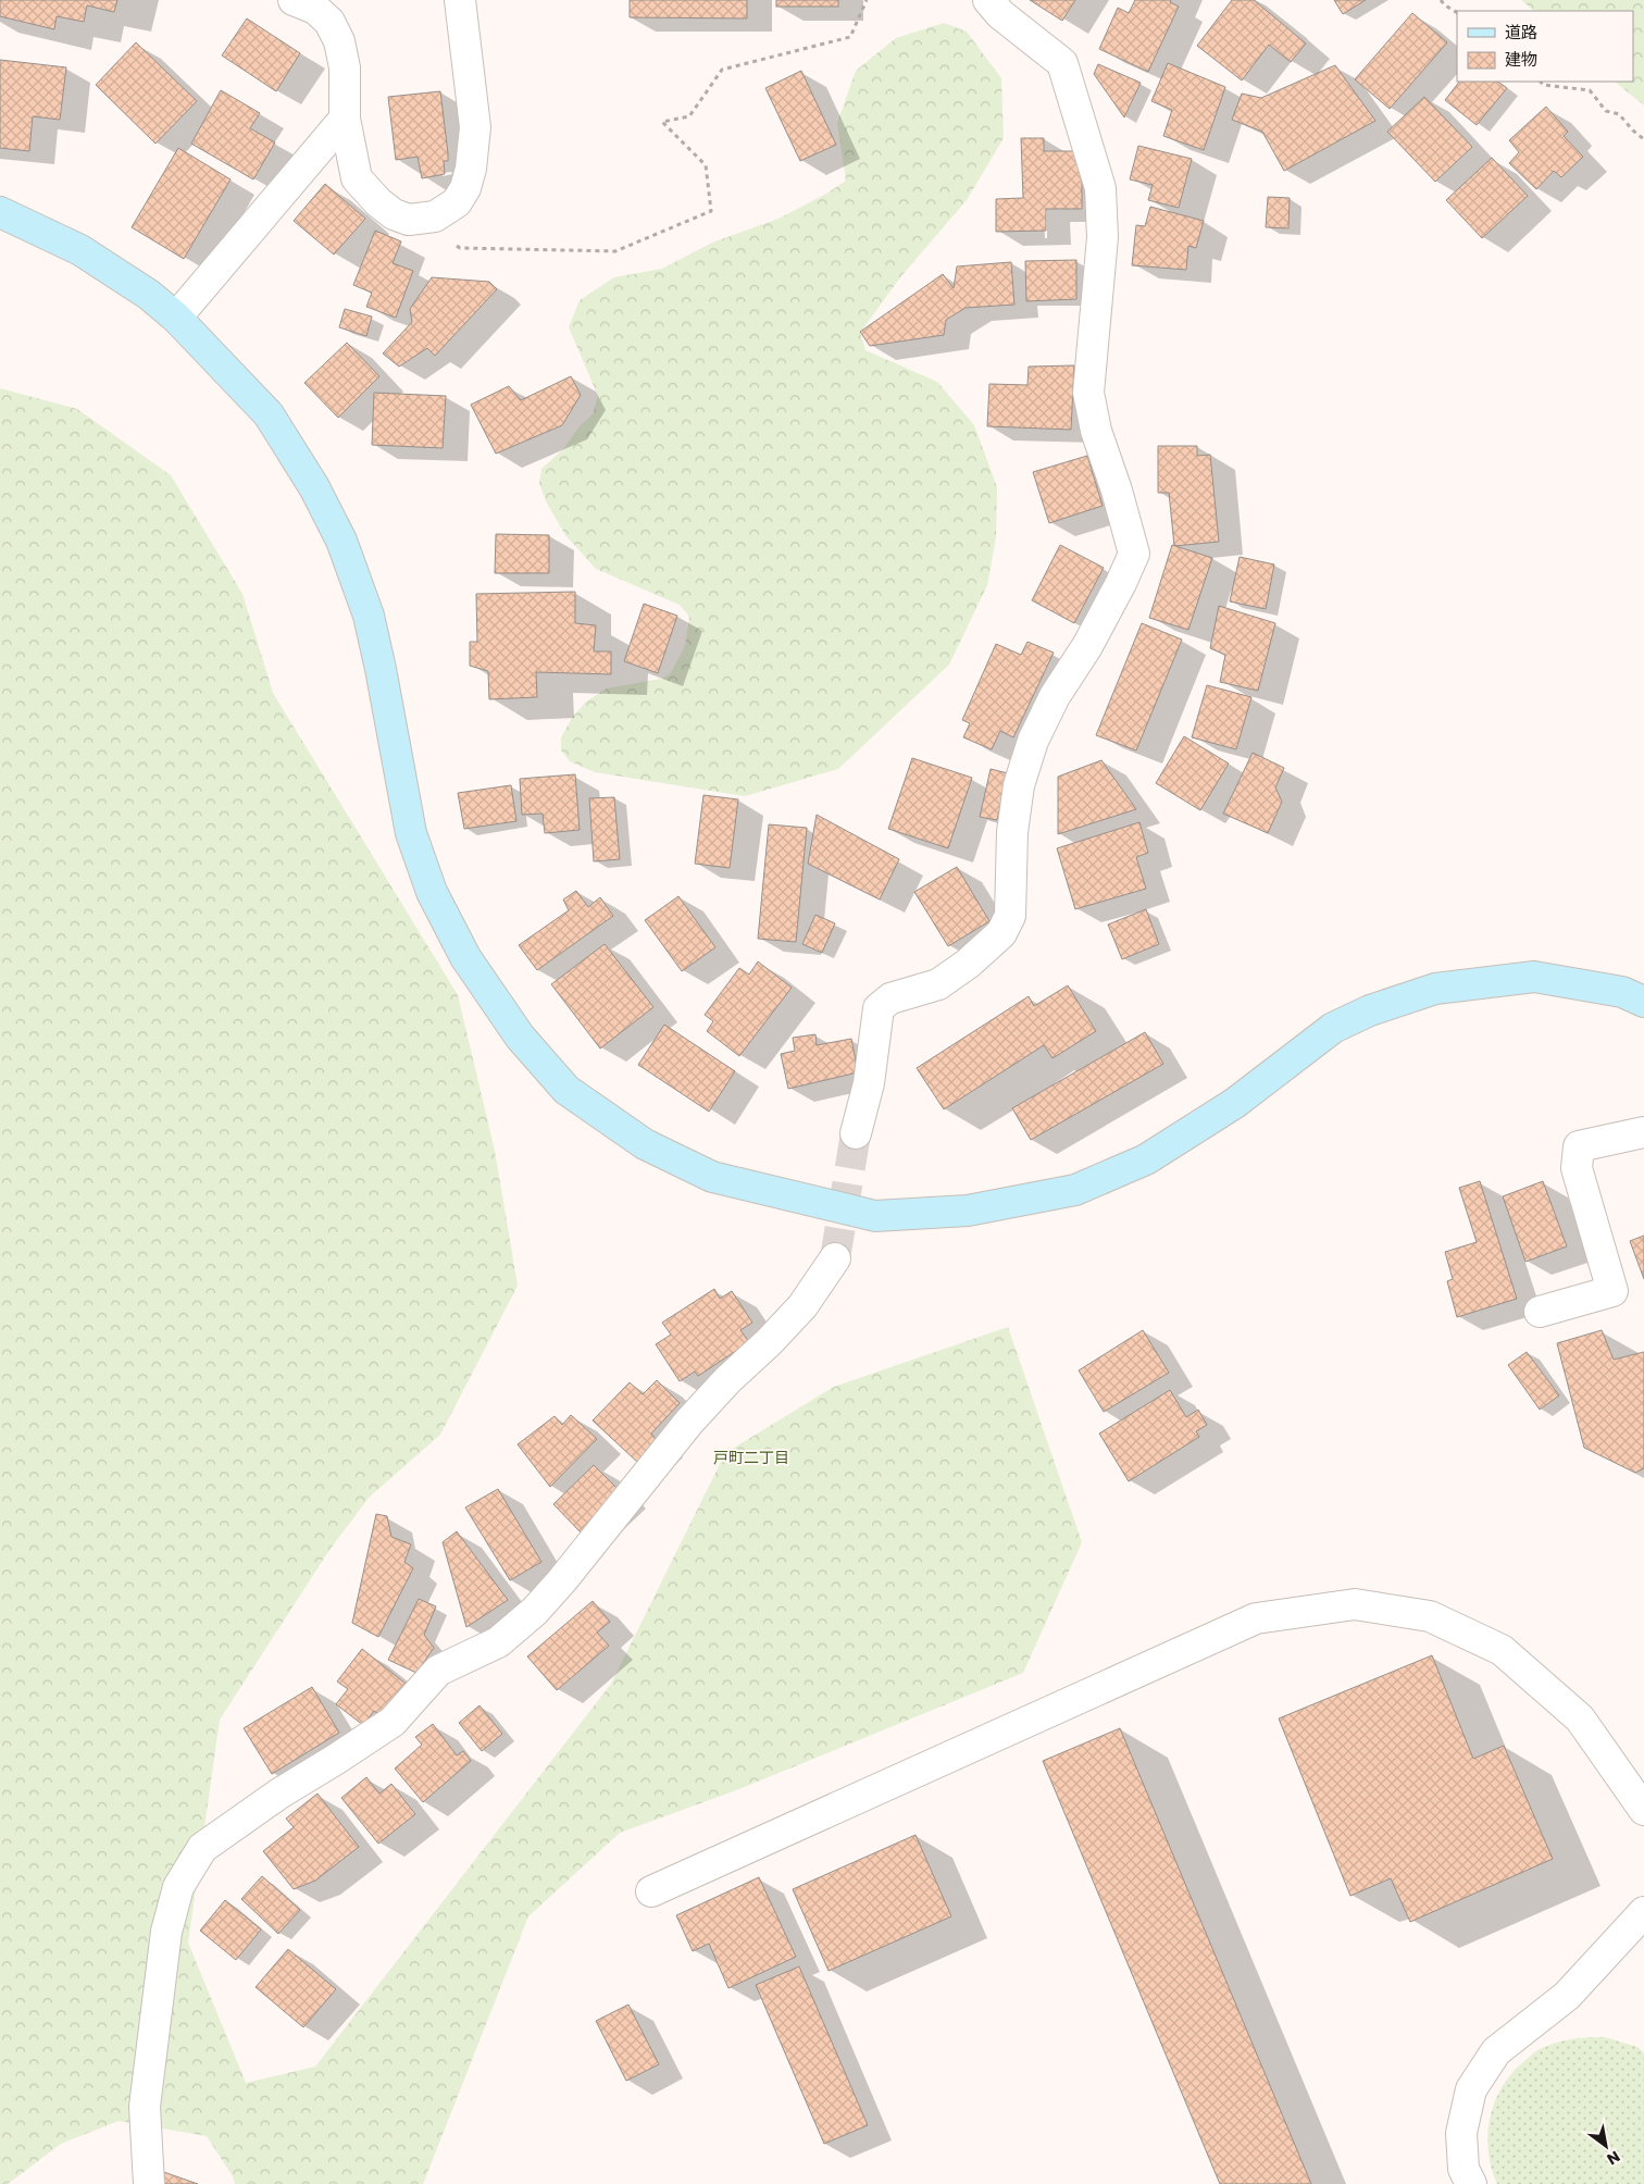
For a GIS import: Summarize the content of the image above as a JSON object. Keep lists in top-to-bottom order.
{
  "districts": ["戸町二丁目"],
  "legend": ["道路", "建物"],
  "north": "bottom right"
}
